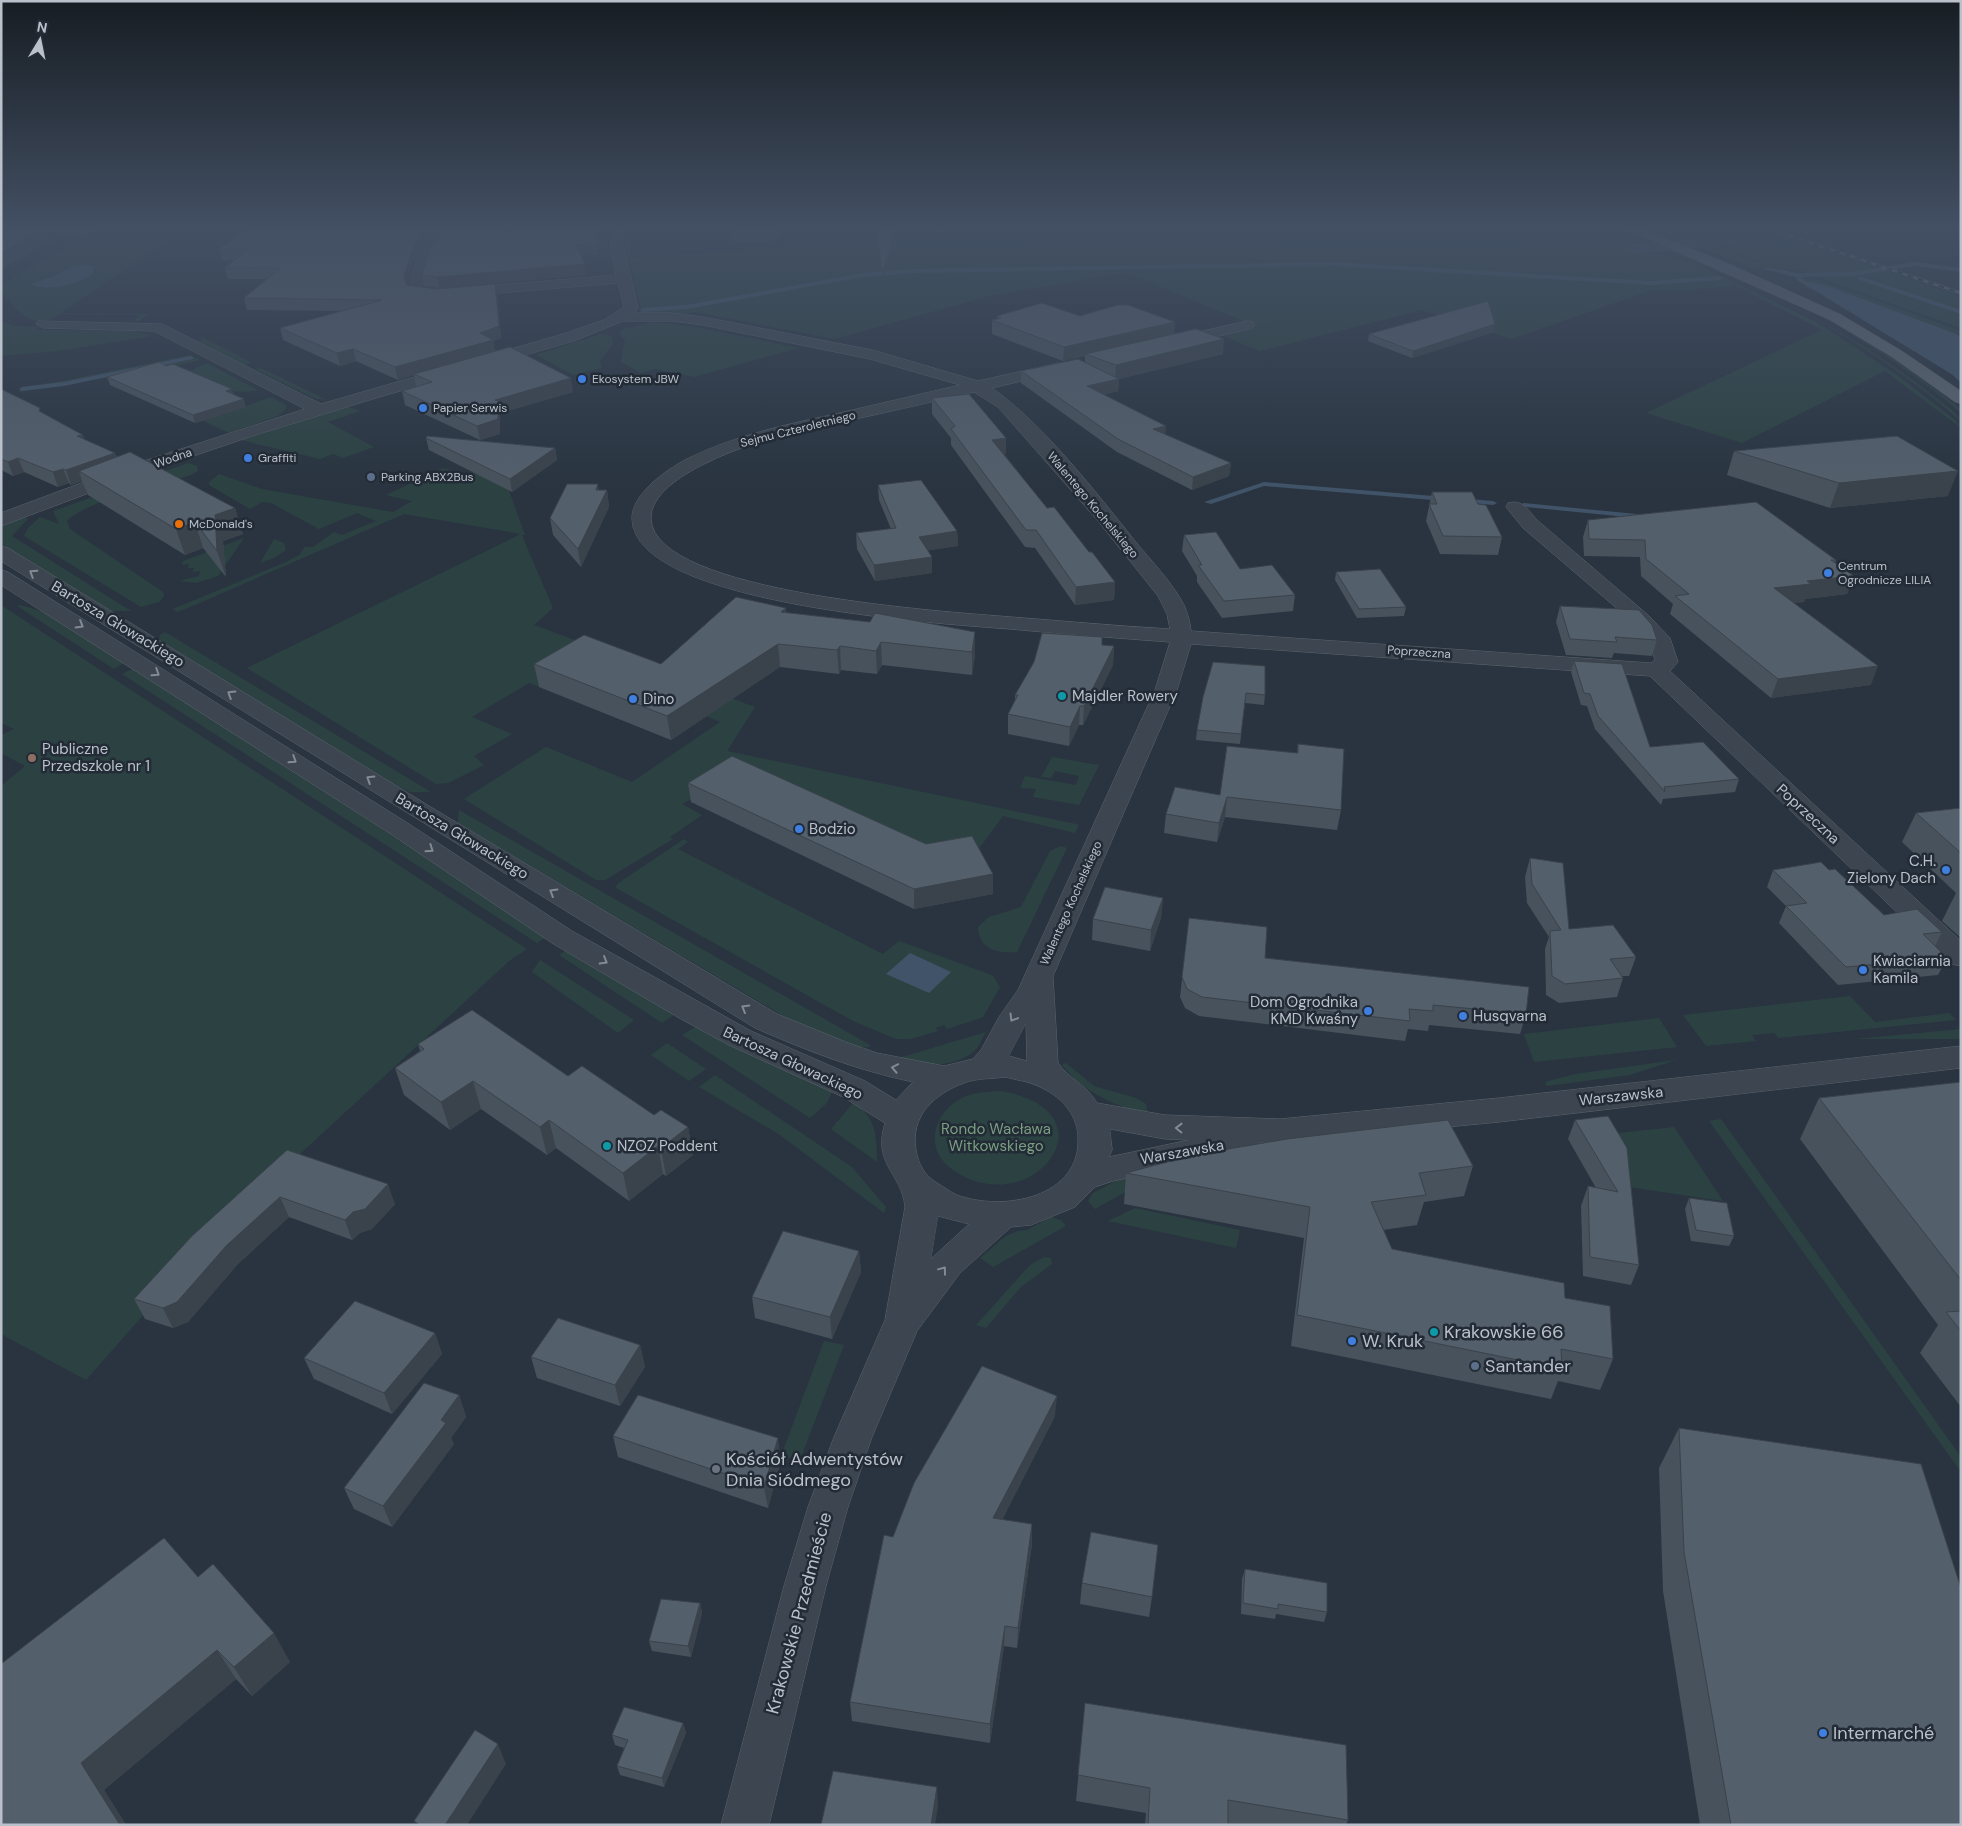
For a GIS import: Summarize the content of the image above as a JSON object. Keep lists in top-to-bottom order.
{
  "streets": {
    "street": [
      "Sejmu Czteroletniego",
      "Wodna",
      "Walentego Kochelskiego",
      "Bartosza Głowackiego",
      "Poprzeczna",
      "Warszawska",
      "Krakowskie Przedmieście"
    ]
  },
  "crossings": [
    ["Sejmu Czteroletniego", "Walentego Kochelskiego"],
    ["Sejmu Czteroletniego", "Poprzeczna"],
    ["Wodna", "Walentego Kochelskiego"],
    ["Walentego Kochelskiego", "Bartosza Głowackiego"],
    ["Walentego Kochelskiego", "Poprzeczna"],
    ["Walentego Kochelskiego", "Warszawska"],
    ["Walentego Kochelskiego", "Krakowskie Przedmieście"],
    ["Bartosza Głowackiego", "Warszawska"],
    ["Bartosza Głowackiego", "Krakowskie Przedmieście"],
    ["Warszawska", "Krakowskie Przedmieście"]
  ],
  "parks": ["Rondo Wacława Witkowskiego"],
  "places": [
    "Ekosystem JBW",
    "Papier Serwis",
    "Graffiti",
    "Parking ABX2Bus",
    "McDonald's",
    "Centrum Ogrodnicze LILIA",
    "Majdler Rowery",
    "Dino",
    "Publiczne Przedszkole nr 1",
    "Bodzio",
    "C.H. Zielony Dach",
    "Kwiaciarnia Kamila",
    "Dom Ogrodnika KMD Kwaśny",
    "Husqvarna",
    "NZOZ Poddent",
    "Krakowskie 66",
    "W. Kruk",
    "Santander",
    "Kościół Adwentystów Dnia Siódmego",
    "Intermarché"
  ],
  "north": "top"
}
